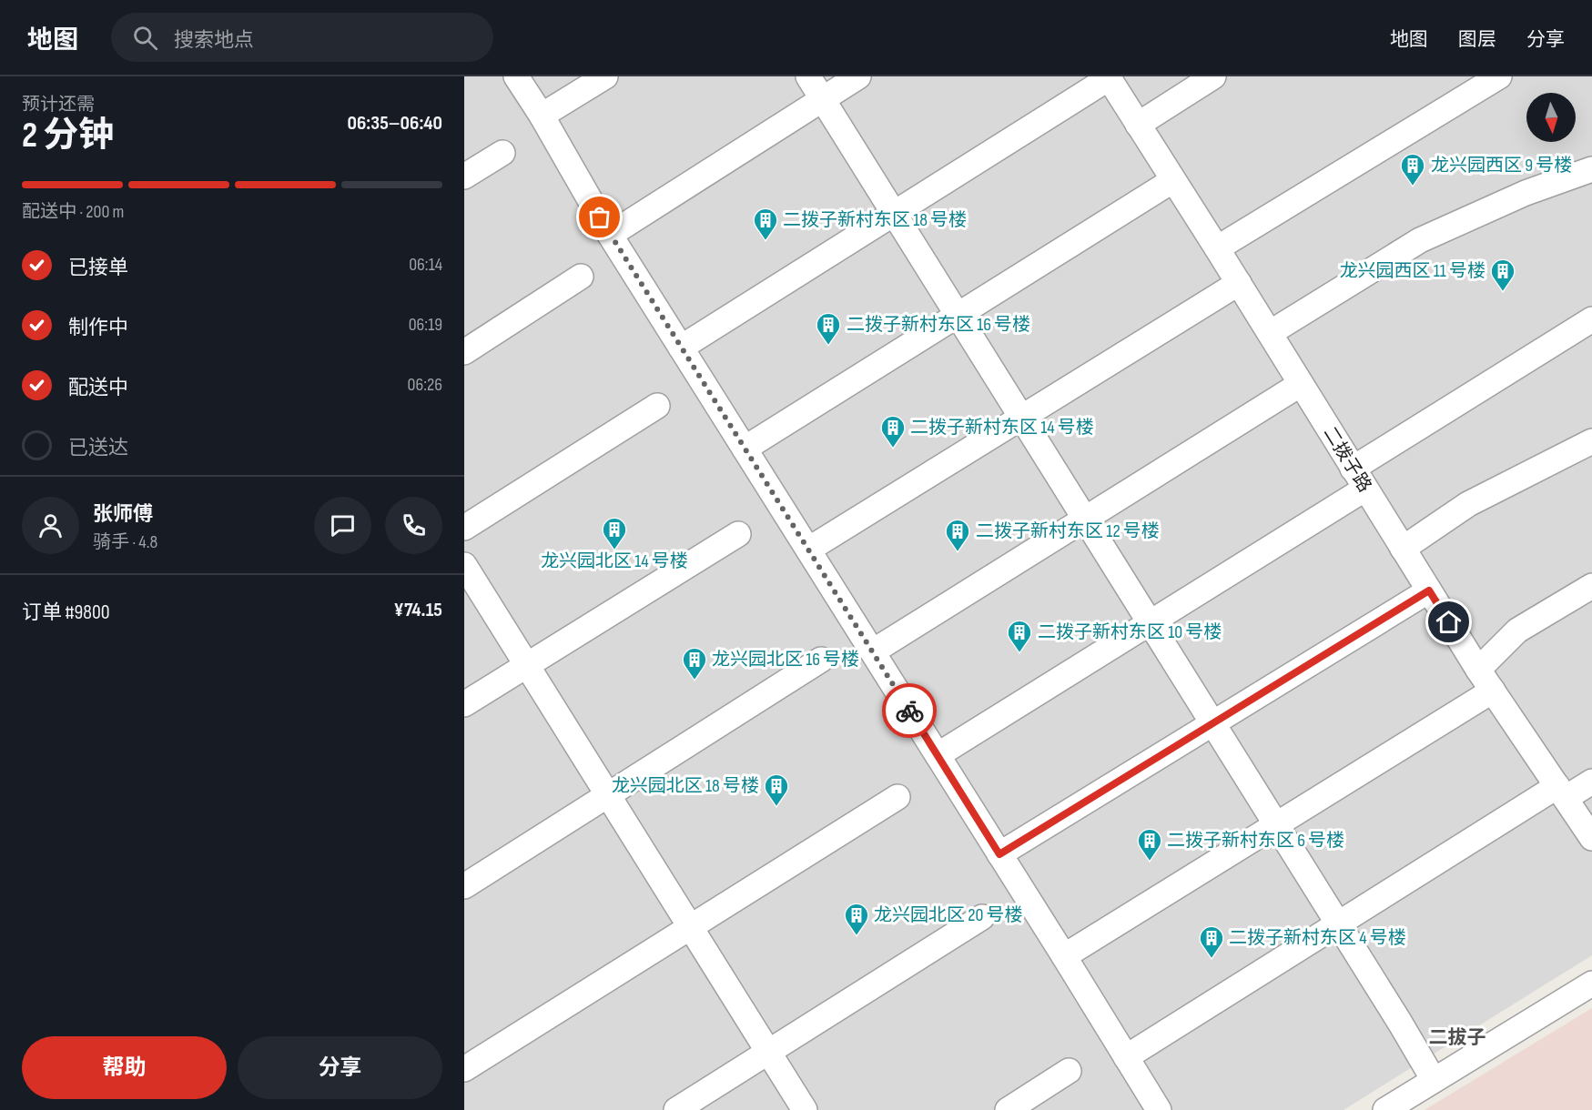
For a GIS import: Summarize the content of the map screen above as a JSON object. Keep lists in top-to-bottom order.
{
  "streets": {
    "street": ["二拨子路"]
  },
  "districts": ["二拔子"],
  "places": {
    "building": [
      "龙兴园西区 9 号楼",
      "二拨子新村东区 18 号楼",
      "龙兴园西区 11 号楼",
      "二拨子新村东区 16 号楼",
      "二拨子新村东区 14 号楼",
      "龙兴园北区 14 号楼",
      "二拨子新村东区 12 号楼",
      "二拨子新村东区 10 号楼",
      "龙兴园北区 16 号楼",
      "龙兴园北区 18 号楼",
      "二拨子新村东区 6 号楼",
      "龙兴园北区 20 号楼",
      "二拨子新村东区 4 号楼"
    ]
  },
  "north": "bottom",
  "page": {
    "header": "地图",
    "search": "搜索地点",
    "nav": ["地图", "图层", "分享"],
    "heading": ["2 分钟", "预计还需", "06:35–06:40"],
    "panel": [
      "张师傅",
      "骑手 · 4.8",
      "订单 #9800",
      "¥74.15"
    ],
    "bar": "配送中 · 200 m",
    "list": [
      ["已接单", "06:14"],
      ["制作中", "06:19"],
      ["配送中", "06:26"],
      "已送达"
    ],
    "buttons": ["帮助", "分享"]
  }
}
